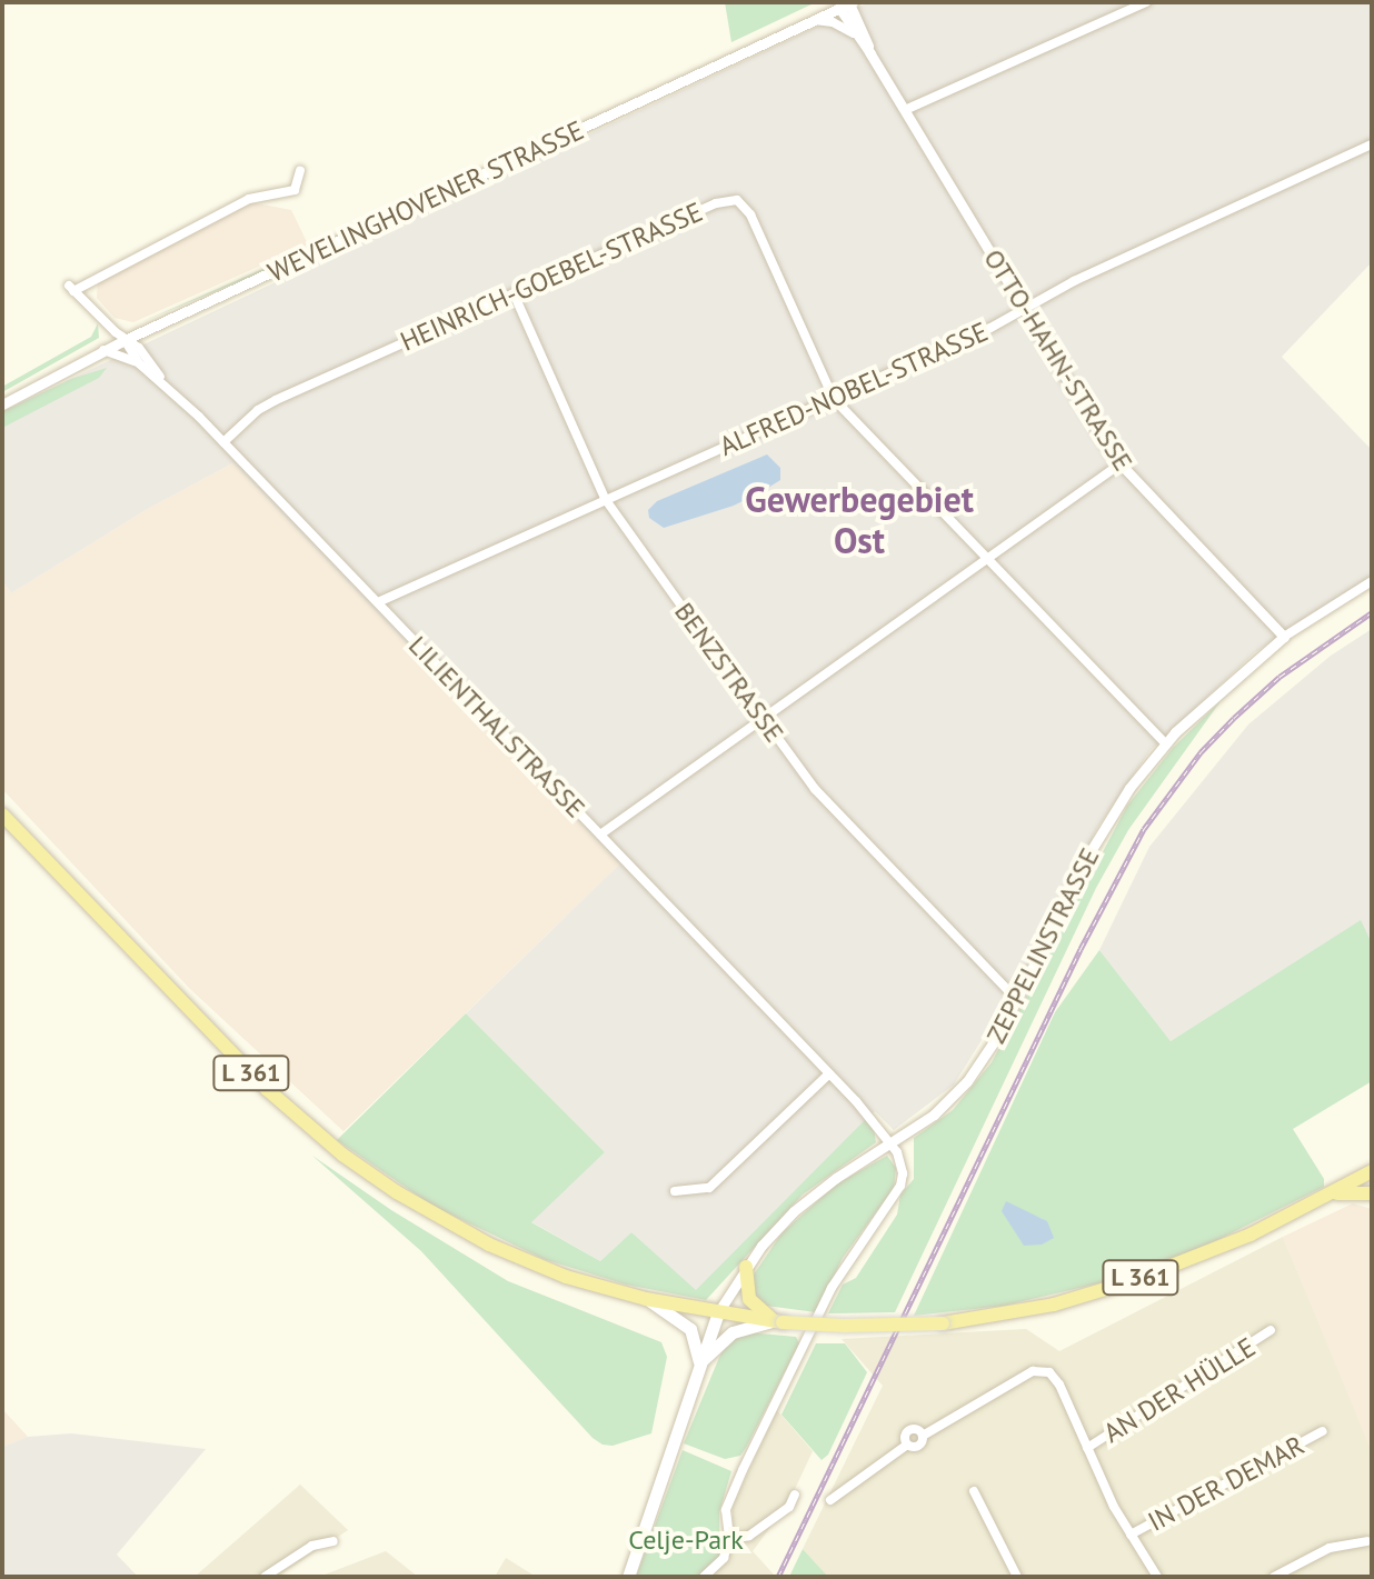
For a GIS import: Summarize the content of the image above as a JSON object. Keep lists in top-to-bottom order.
{
  "streets": {
    "main road": ["L 361"],
    "street": [
      "WEVELINGHOVENER STRASSE",
      "HEINRICH-GOEBEL-STRASSE",
      "OTTO-HAHN-STRASSE",
      "ALFRED-NOBEL-STRASSE",
      "BENZSTRASSE",
      "LILIENTHALSTRASSE",
      "ZEPPELINSTRASSE",
      "AN DER HÜLLE",
      "IN DER DEMAR"
    ]
  },
  "crossings": [
    ["WEVELINGHOVENER STRASSE", "OTTO-HAHN-STRASSE"],
    ["WEVELINGHOVENER STRASSE", "LILIENTHALSTRASSE"],
    ["HEINRICH-GOEBEL-STRASSE", "ALFRED-NOBEL-STRASSE"],
    ["HEINRICH-GOEBEL-STRASSE", "BENZSTRASSE"],
    ["HEINRICH-GOEBEL-STRASSE", "LILIENTHALSTRASSE"],
    ["OTTO-HAHN-STRASSE", "ALFRED-NOBEL-STRASSE"],
    ["OTTO-HAHN-STRASSE", "ZEPPELINSTRASSE"],
    ["ALFRED-NOBEL-STRASSE", "BENZSTRASSE"],
    ["ALFRED-NOBEL-STRASSE", "LILIENTHALSTRASSE"],
    ["BENZSTRASSE", "ZEPPELINSTRASSE"],
    ["LILIENTHALSTRASSE", "ZEPPELINSTRASSE"],
    ["ZEPPELINSTRASSE", "L 361"]
  ],
  "districts": ["Gewerbegebiet Ost"],
  "parks": ["Celje-Park"]
}
